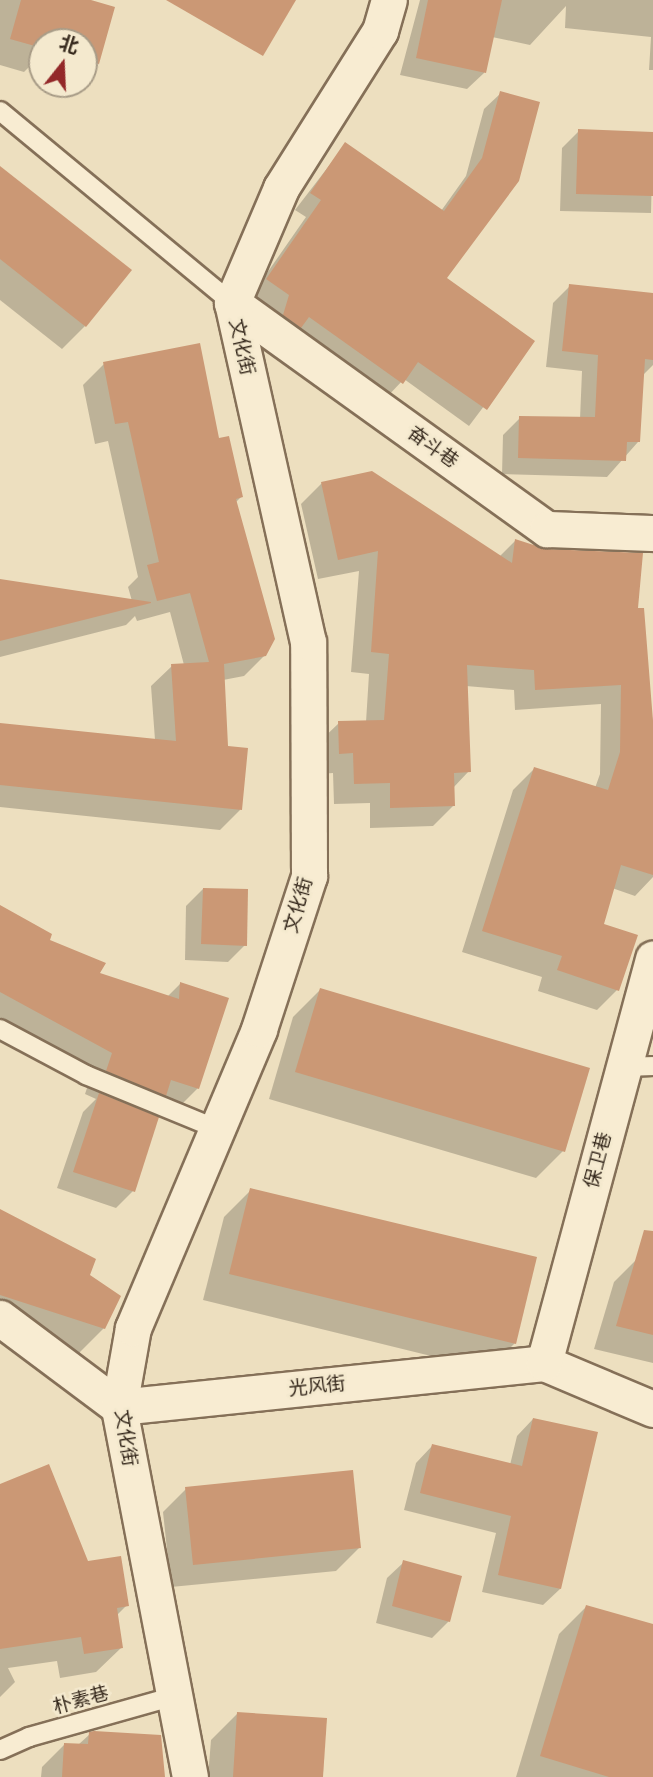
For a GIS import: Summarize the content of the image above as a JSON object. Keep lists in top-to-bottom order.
{
  "streets": {
    "street": [
      "文化街",
      "奋斗巷",
      "保卫巷",
      "光风街"
    ],
    "lane": ["朴素巷"]
  },
  "crossings": [
    ["文化街", "奋斗巷"],
    ["文化街", "光风街"],
    ["文化街", "朴素巷"],
    ["保卫巷", "光风街"]
  ],
  "north": "top"
}
